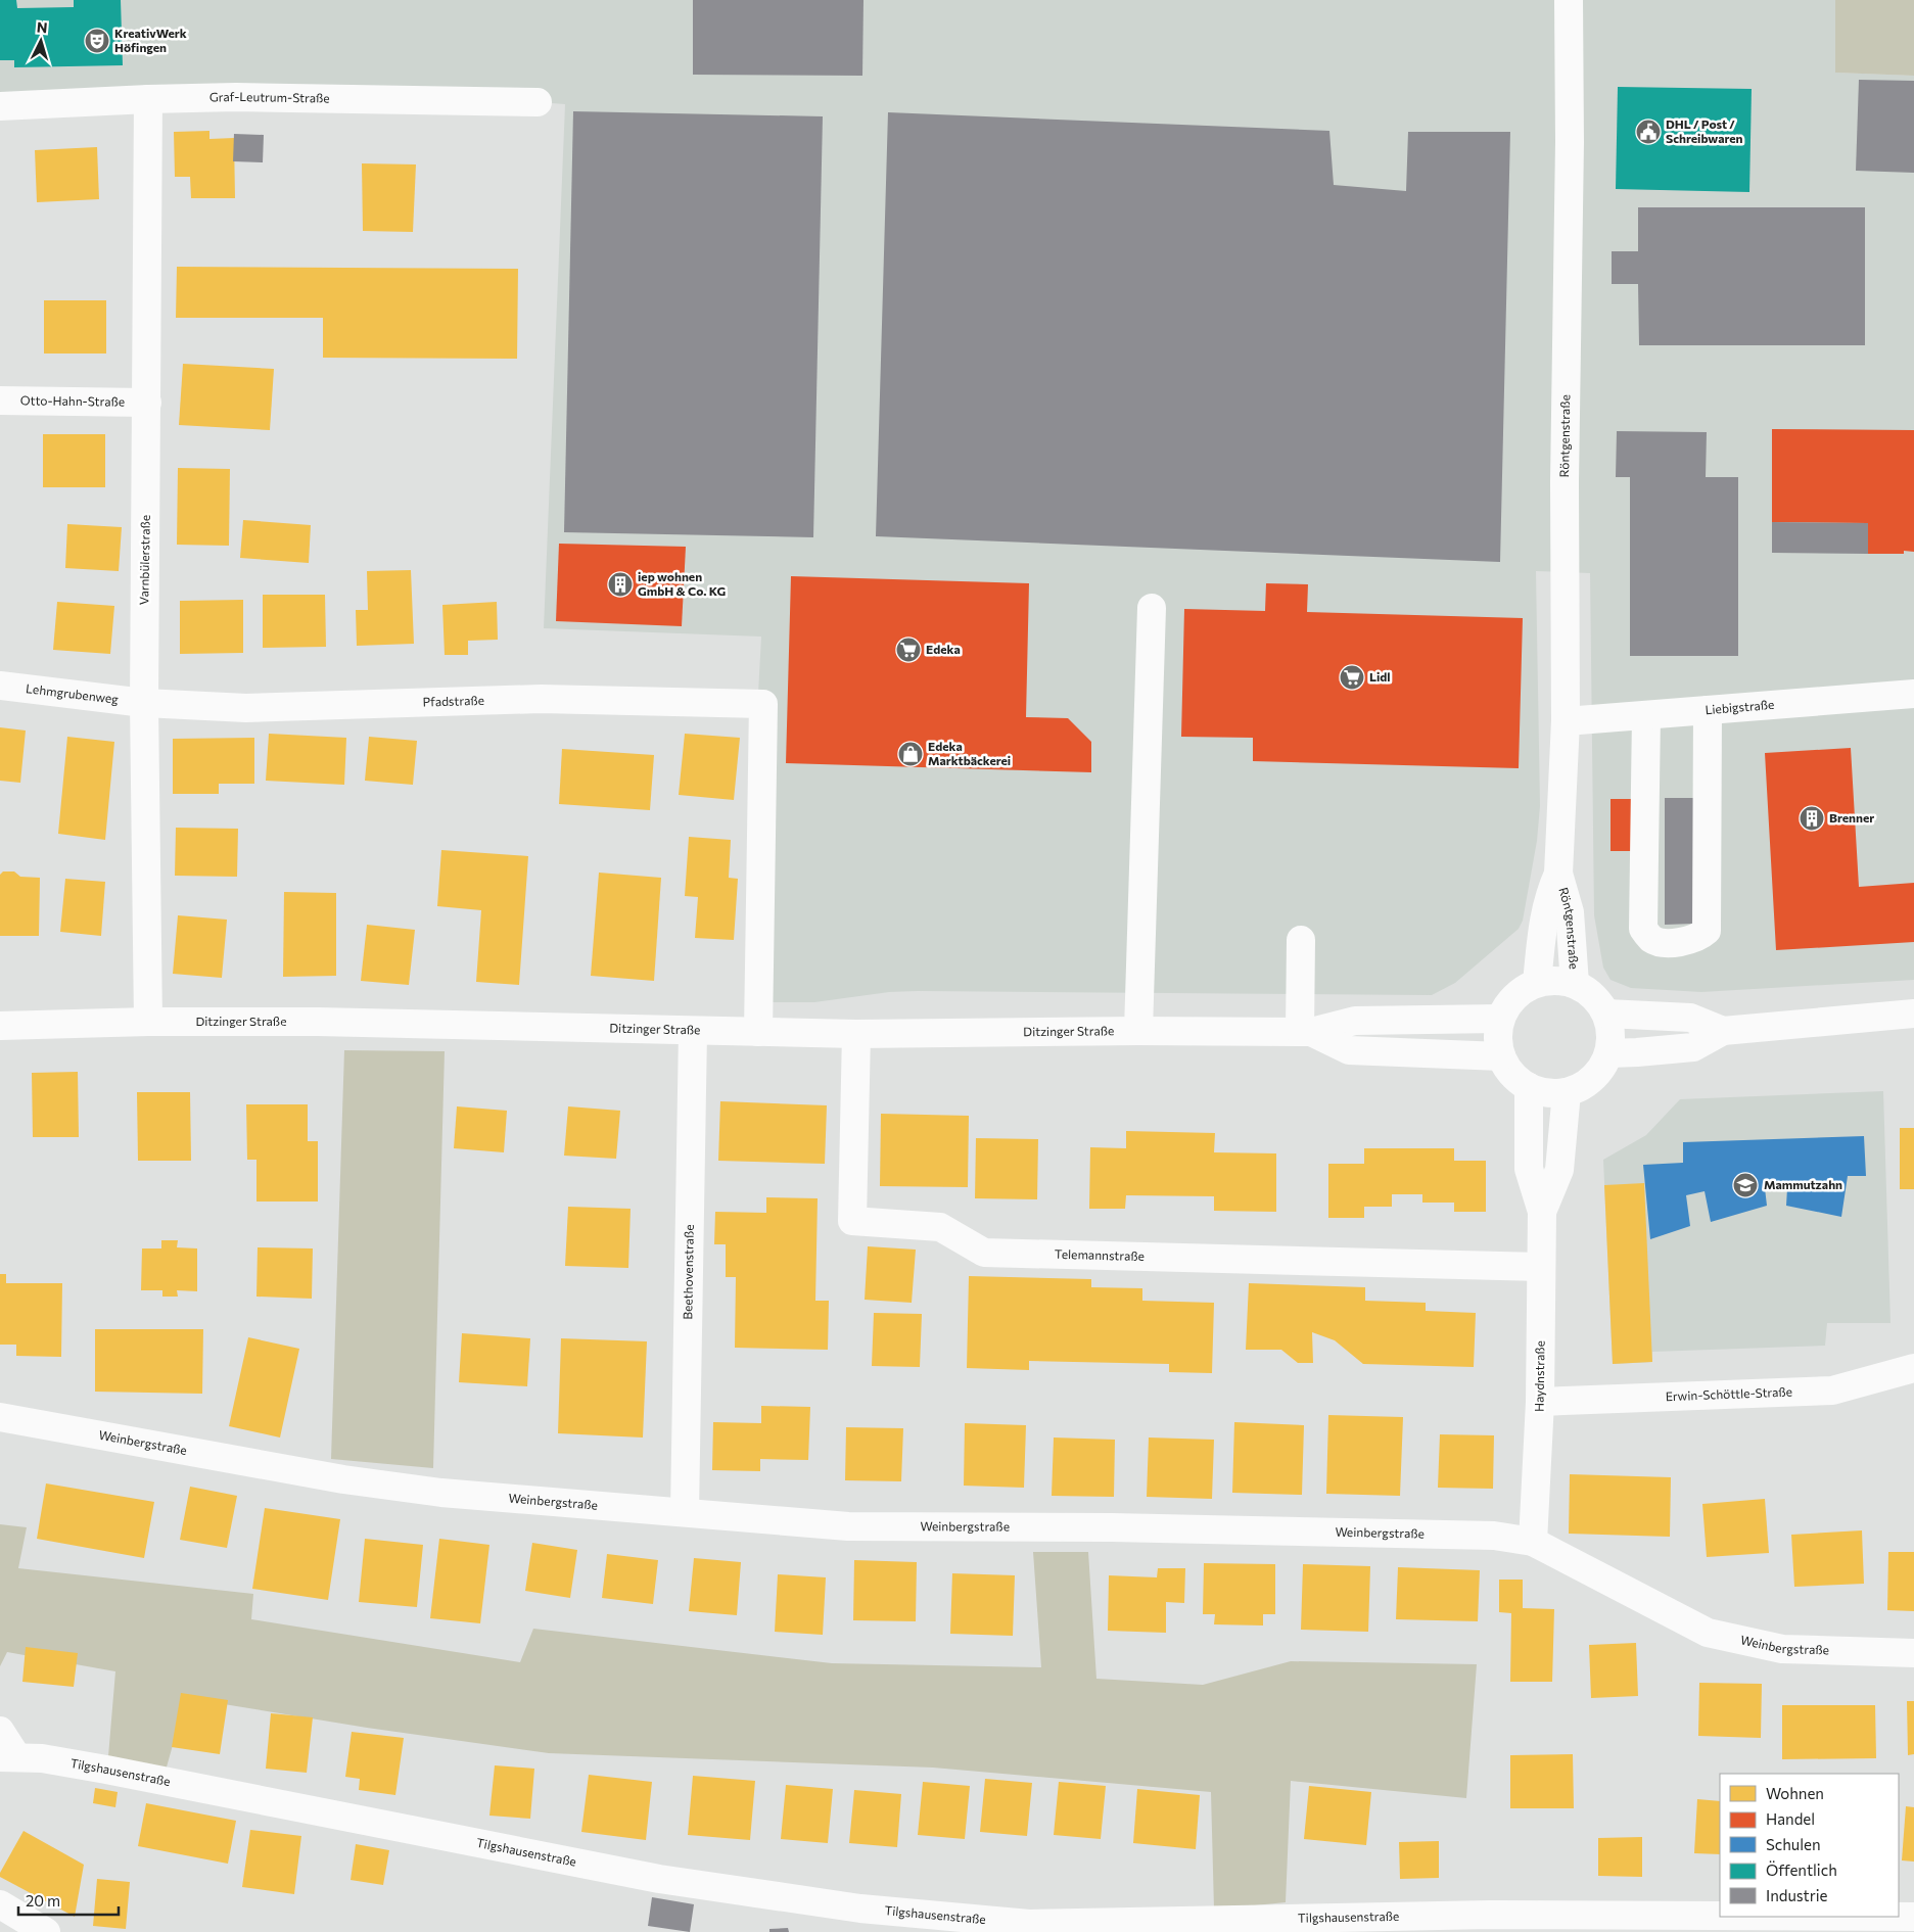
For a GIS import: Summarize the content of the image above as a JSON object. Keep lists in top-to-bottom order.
{
  "streets": {
    "street": [
      "Graf-Leutrum-Straße",
      "Otto-Hahn-Straße",
      "Röntgenstraße",
      "Varnbülerstraße",
      "Lehmgrubenweg",
      "Pfadstraße",
      "Liebigstraße",
      "Ditzinger Straße",
      "Telemannstraße",
      "Beethovenstraße",
      "Haydnstraße",
      "Erwin-Schöttle-Straße",
      "Weinbergstraße",
      "Tilgshausenstraße"
    ]
  },
  "crossings": [
    ["Graf-Leutrum-Straße", "Varnbülerstraße"],
    ["Otto-Hahn-Straße", "Varnbülerstraße"],
    ["Röntgenstraße", "Liebigstraße"],
    ["Röntgenstraße", "Ditzinger Straße"],
    ["Röntgenstraße", "Haydnstraße"],
    ["Varnbülerstraße", "Lehmgrubenweg"],
    ["Varnbülerstraße", "Pfadstraße"],
    ["Varnbülerstraße", "Ditzinger Straße"],
    ["Lehmgrubenweg", "Pfadstraße"],
    ["Pfadstraße", "Ditzinger Straße"],
    ["Ditzinger Straße", "Telemannstraße"],
    ["Ditzinger Straße", "Beethovenstraße"],
    ["Ditzinger Straße", "Haydnstraße"],
    ["Telemannstraße", "Haydnstraße"],
    ["Beethovenstraße", "Weinbergstraße"],
    ["Haydnstraße", "Erwin-Schöttle-Straße"],
    ["Haydnstraße", "Weinbergstraße"]
  ],
  "places": {
    "theatre": ["KreativWerk Höfingen"],
    "public building": ["DHL / Post / Schreibwaren"],
    "building": ["iep wohnen GmbH & Co. KG", "Brenner"],
    "supermarket": ["Edeka", "Lidl"],
    "shop": ["Edeka Marktbäckerei"],
    "school or university": ["Mammutzahn"]
  },
  "legend": [
    "Wohnen",
    "Handel",
    "Schulen",
    "Öffentlich",
    "Industrie"
  ],
  "scale_bar": "20 m",
  "north": "top"
}
